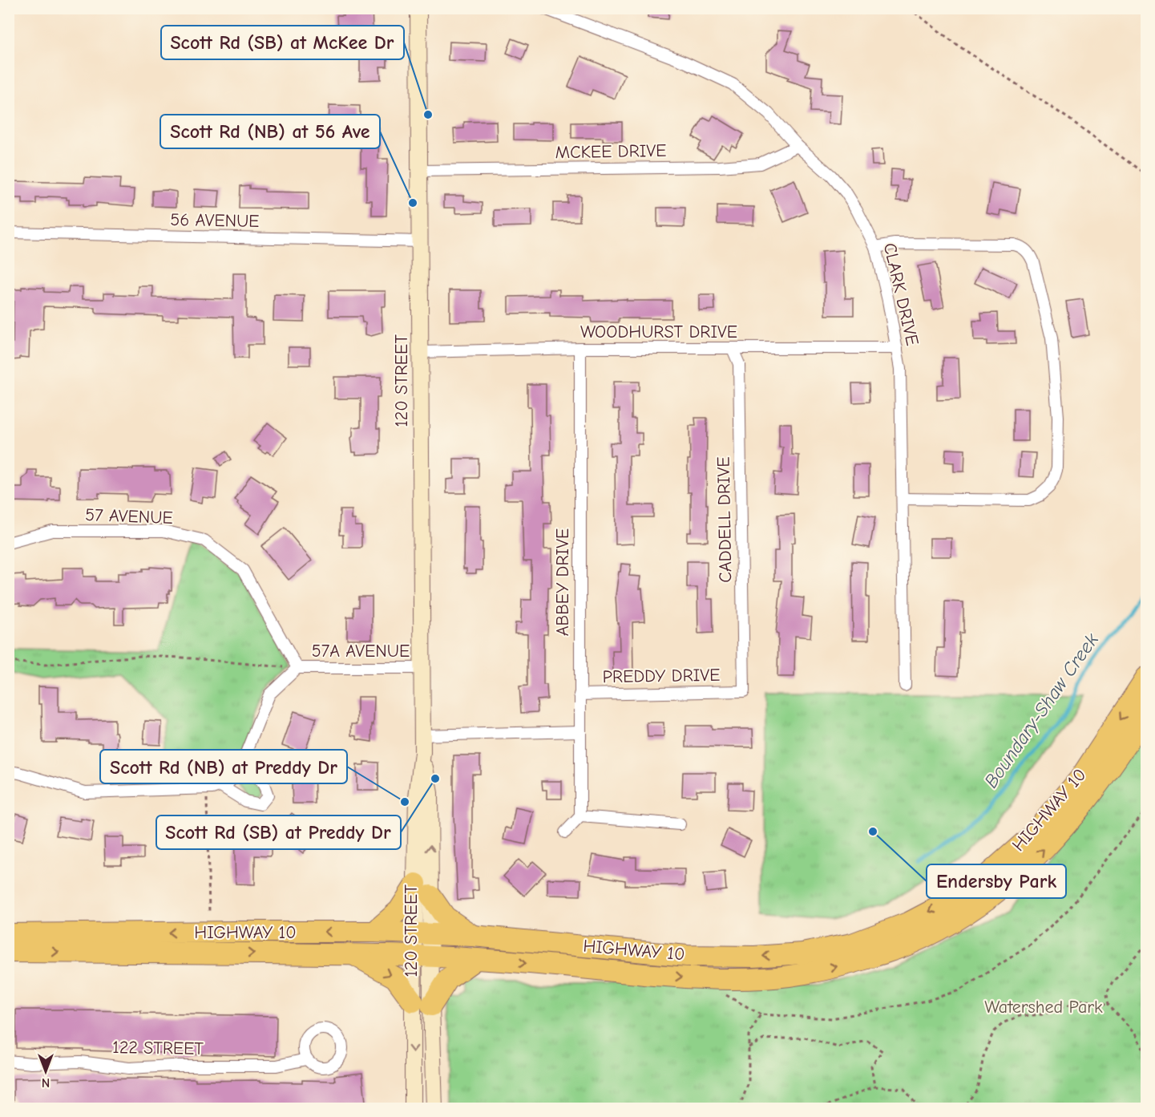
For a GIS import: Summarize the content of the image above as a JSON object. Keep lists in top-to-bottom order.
{
  "streets": {
    "highway": ["HIGHWAY 10"],
    "street": [
      "MCKEE DRIVE",
      "56 AVENUE",
      "CLARK DRIVE",
      "WOODHURST DRIVE",
      "120 STREET",
      "57 AVENUE",
      "CADDELL DRIVE",
      "ABBEY DRIVE",
      "57A AVENUE",
      "PREDDY DRIVE",
      "122 STREET"
    ]
  },
  "crossings": [
    ["MCKEE DRIVE", "CLARK DRIVE"],
    ["MCKEE DRIVE", "120 STREET"],
    ["56 AVENUE", "120 STREET"],
    ["CLARK DRIVE", "WOODHURST DRIVE"],
    ["WOODHURST DRIVE", "120 STREET"],
    ["WOODHURST DRIVE", "CADDELL DRIVE"],
    ["WOODHURST DRIVE", "ABBEY DRIVE"],
    ["120 STREET", "57A AVENUE"],
    ["120 STREET", "HIGHWAY 10"],
    ["57 AVENUE", "57A AVENUE"],
    ["CADDELL DRIVE", "PREDDY DRIVE"],
    ["ABBEY DRIVE", "PREDDY DRIVE"]
  ],
  "water": ["Boundary-Shaw Creek"],
  "parks": ["Watershed Park"],
  "places": [
    "Scott Rd (SB) at McKee Dr",
    "Scott Rd (NB) at 56 Ave",
    "Scott Rd (SB) at Preddy Dr",
    "Scott Rd (NB) at Preddy Dr",
    "Endersby Park"
  ],
  "north": "bottom"
}
